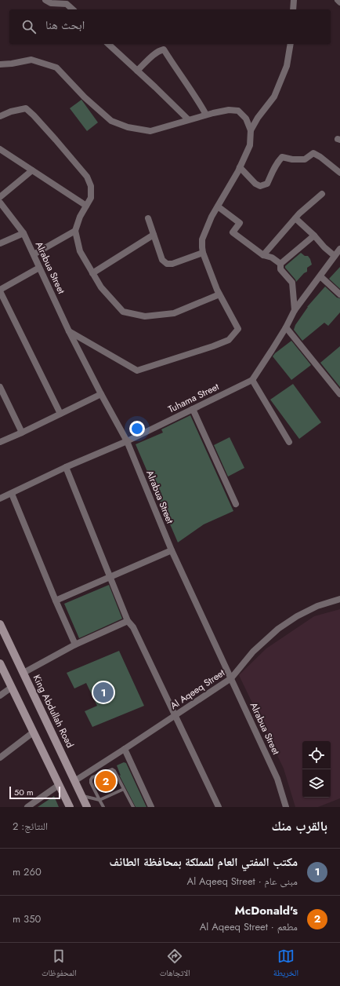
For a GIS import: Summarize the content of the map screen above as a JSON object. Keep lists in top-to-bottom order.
{
  "streets": {
    "main road": ["King Abdullah Road"],
    "street": ["Alrabua Street", "Tuhama Street", "Al Aqeeq Street"]
  },
  "crossings": [
    ["Alrabua Street", "Tuhama Street"],
    ["Alrabua Street", "Al Aqeeq Street"],
    ["Al Aqeeq Street", "King Abdullah Road"]
  ],
  "scale_bar": "50 m",
  "page": {
    "search": "ابحث هنا",
    "pins": ["1", "2"],
    "scale": "50 m",
    "heading": ["بالقرب منك", "النتائج: 2"],
    "list": [
      {
        "mark": "1",
        "name": "مكتب المفتي العام للمملكة بمحافظة الطائف",
        "note": "مبنى عام · Al Aqeeq Street",
        "value": "260 m"
      },
      {
        "mark": "2",
        "name": "McDonald's",
        "note": "مطعم · Al Aqeeq Street",
        "value": "350 m"
      }
    ],
    "nav": ["الخريطة", "الاتجاهات", "المحفوظات"]
  }
}
